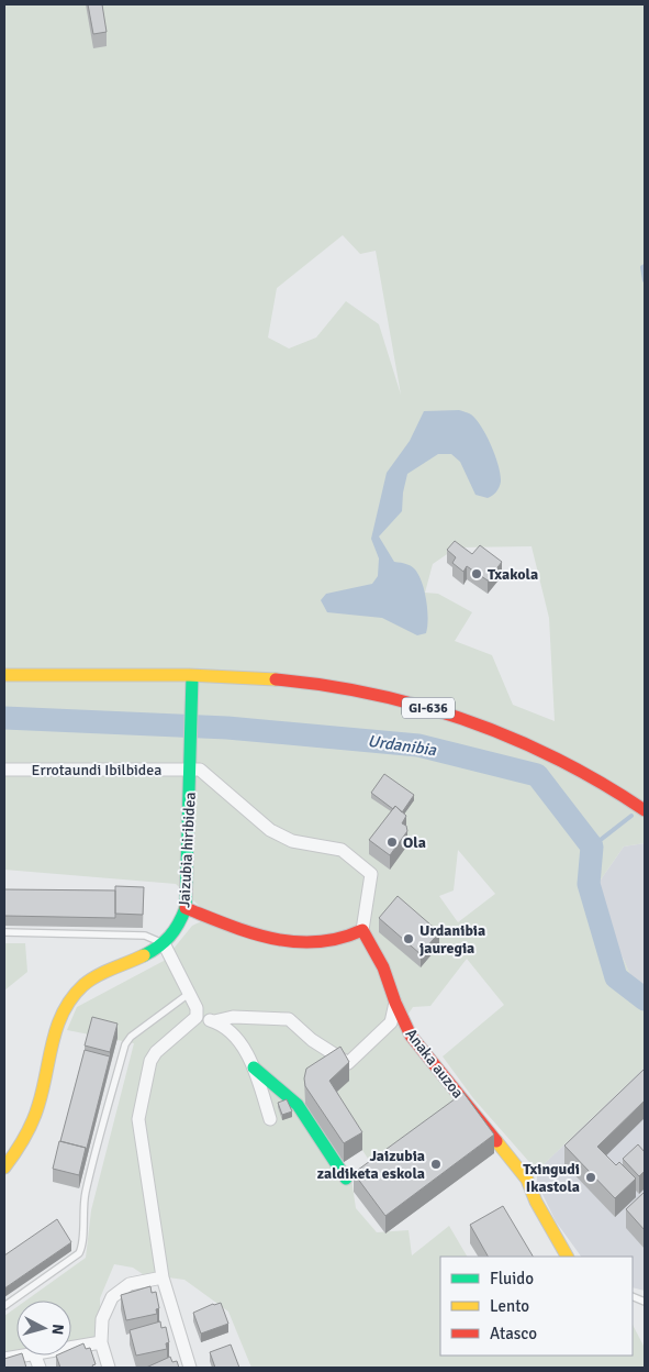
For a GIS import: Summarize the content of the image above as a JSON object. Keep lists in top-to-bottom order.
{
  "streets": {
    "street": [
      "GI-636",
      "Errotaundi Ibilbidea",
      "Jaizubia hiribidea",
      "Anaka auzoa"
    ]
  },
  "crossings": [
    ["GI-636", "Jaizubia hiribidea"],
    ["Errotaundi Ibilbidea", "Jaizubia hiribidea"]
  ],
  "water": ["Urdanibia"],
  "places": [
    "Txakola",
    "Ola",
    "Urdanibia jauregia",
    "Jaizubia zaldiketa eskola",
    "Txingudi Ikastola"
  ],
  "legend": ["Fluido", "Lento", "Atasco"],
  "north": "right"
}
